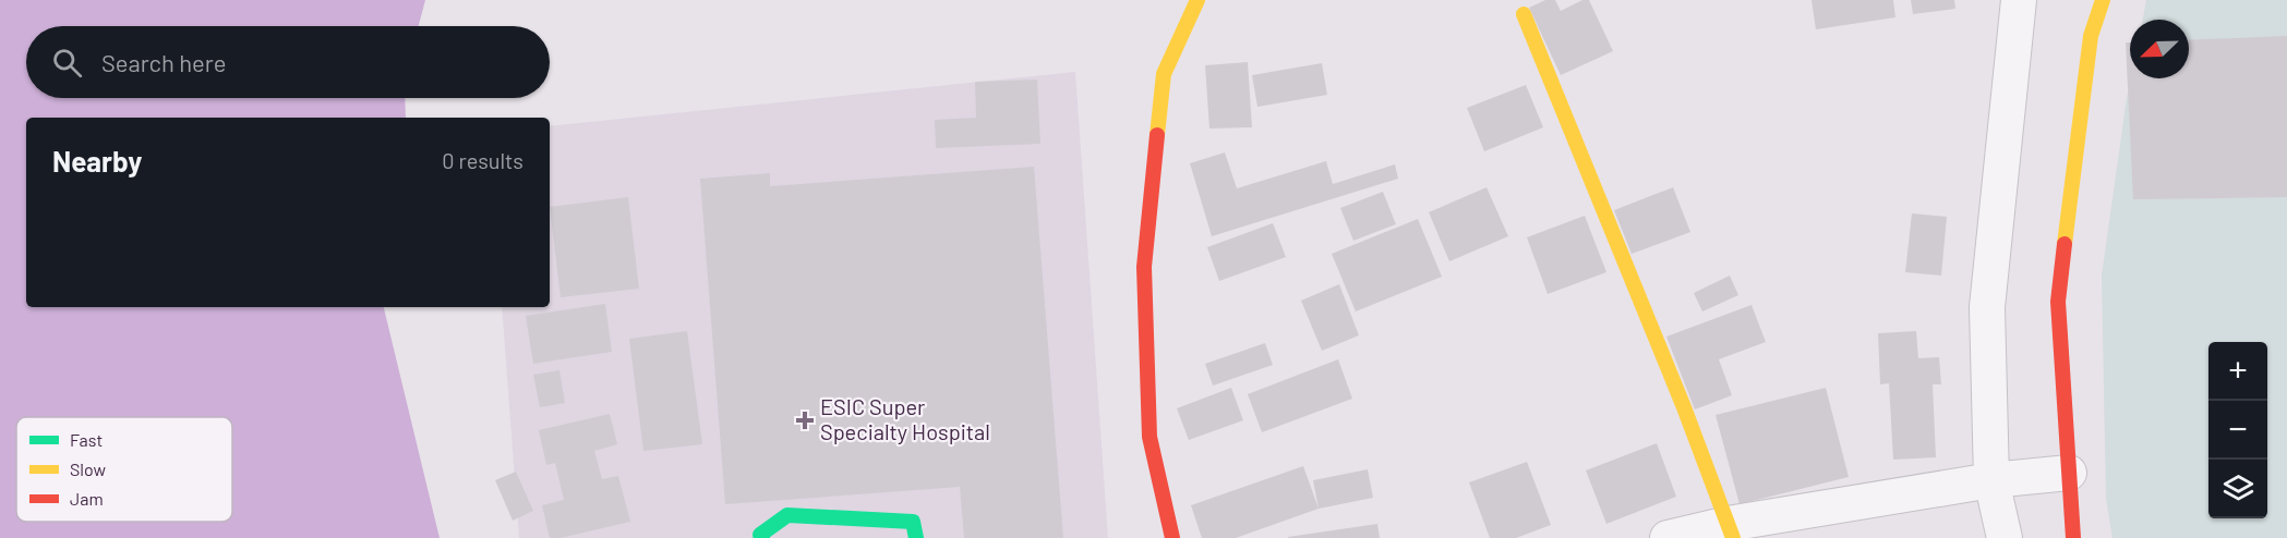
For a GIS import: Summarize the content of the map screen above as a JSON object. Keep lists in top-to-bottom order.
{
  "places": {
    "health": ["ESIC Super Specialty Hospital"]
  },
  "legend": ["Fast", "Slow", "Jam"],
  "north": "bottom left",
  "page": {
    "search": "Search here",
    "heading": ["Nearby", "0 results"],
    "map_buttons": ["+", "−"]
  }
}
